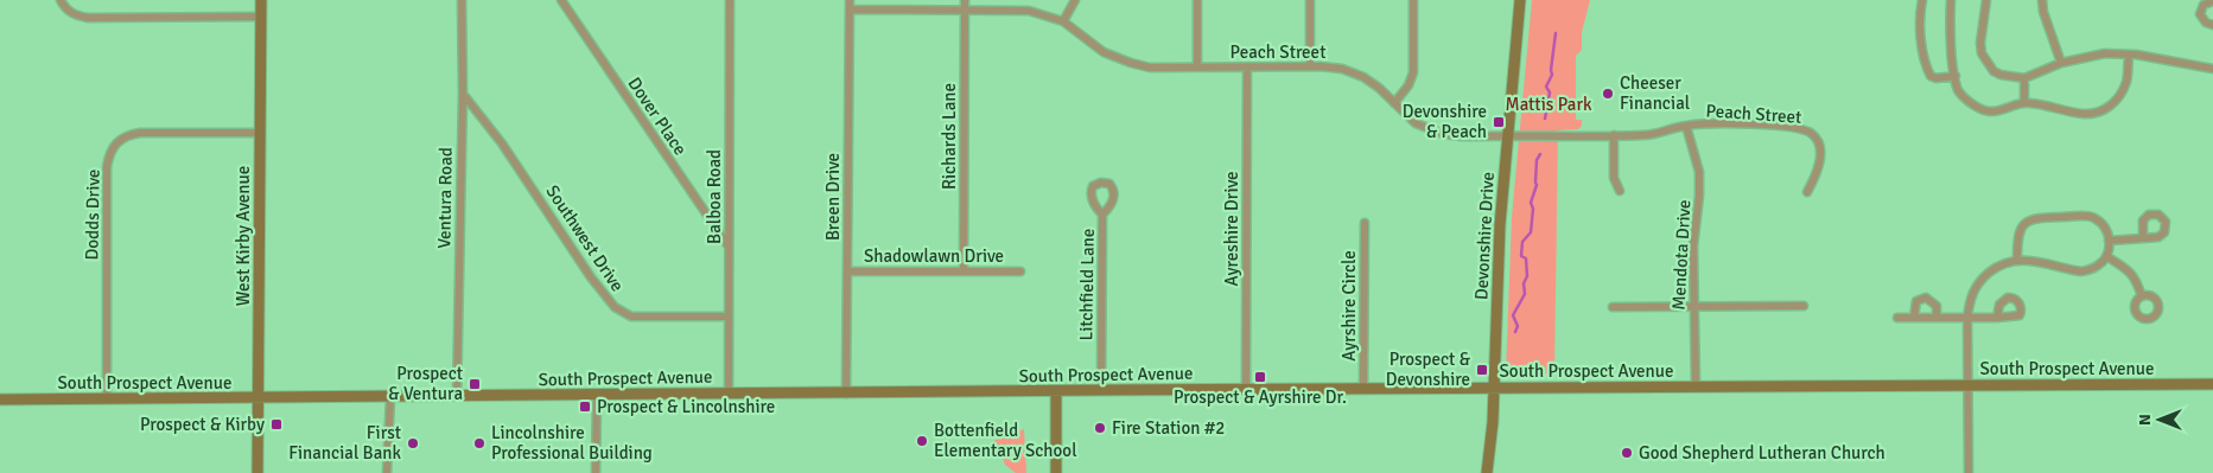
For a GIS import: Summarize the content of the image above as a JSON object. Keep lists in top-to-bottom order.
{
  "streets": {
    "main road": ["West Kirby Avenue", "Devonshire Drive", "South Prospect Avenue"],
    "street": [
      "Peach Street",
      "Dover Place",
      "Richards Lane",
      "Balboa Road",
      "Breen Drive",
      "Ventura Road",
      "Dodds Drive",
      "Ayreshire Drive",
      "Southwest Drive",
      "Mendota Drive",
      "Shadowlawn Drive",
      "Litchfield Lane",
      "Ayrshire Circle"
    ]
  },
  "crossings": [
    ["Peach Street", "Richards Lane"],
    ["Peach Street", "Breen Drive"],
    ["Peach Street", "Ayreshire Drive"],
    ["Peach Street", "Devonshire Drive"],
    ["Peach Street", "Mendota Drive"],
    ["Dover Place", "Balboa Road"],
    ["Richards Lane", "Shadowlawn Drive"],
    ["Balboa Road", "Southwest Drive"],
    ["Balboa Road", "South Prospect Avenue"],
    ["Breen Drive", "Shadowlawn Drive"],
    ["Breen Drive", "South Prospect Avenue"],
    ["Ventura Road", "Southwest Drive"],
    ["Ventura Road", "South Prospect Avenue"],
    ["Dodds Drive", "West Kirby Avenue"],
    ["Dodds Drive", "South Prospect Avenue"],
    ["Ayreshire Drive", "South Prospect Avenue"],
    ["West Kirby Avenue", "South Prospect Avenue"],
    ["Devonshire Drive", "South Prospect Avenue"],
    ["Mendota Drive", "South Prospect Avenue"],
    ["Litchfield Lane", "South Prospect Avenue"],
    ["Ayrshire Circle", "South Prospect Avenue"]
  ],
  "parks": ["Mattis Park"],
  "places": {
    "other": [
      "Cheeser Financial",
      "Fire Station #2",
      "Bottenfield Elementary School",
      "First Financial Bank",
      "Lincolnshire Professional Building",
      "Good Shepherd Lutheran Church"
    ],
    "transit": [
      "Devonshire & Peach",
      "Prospect & Devonshire",
      "Prospect & Ayrshire Dr.",
      "Prospect & Ventura",
      "Prospect & Lincolnshire",
      "Prospect & Kirby"
    ]
  },
  "north": "left"
}
